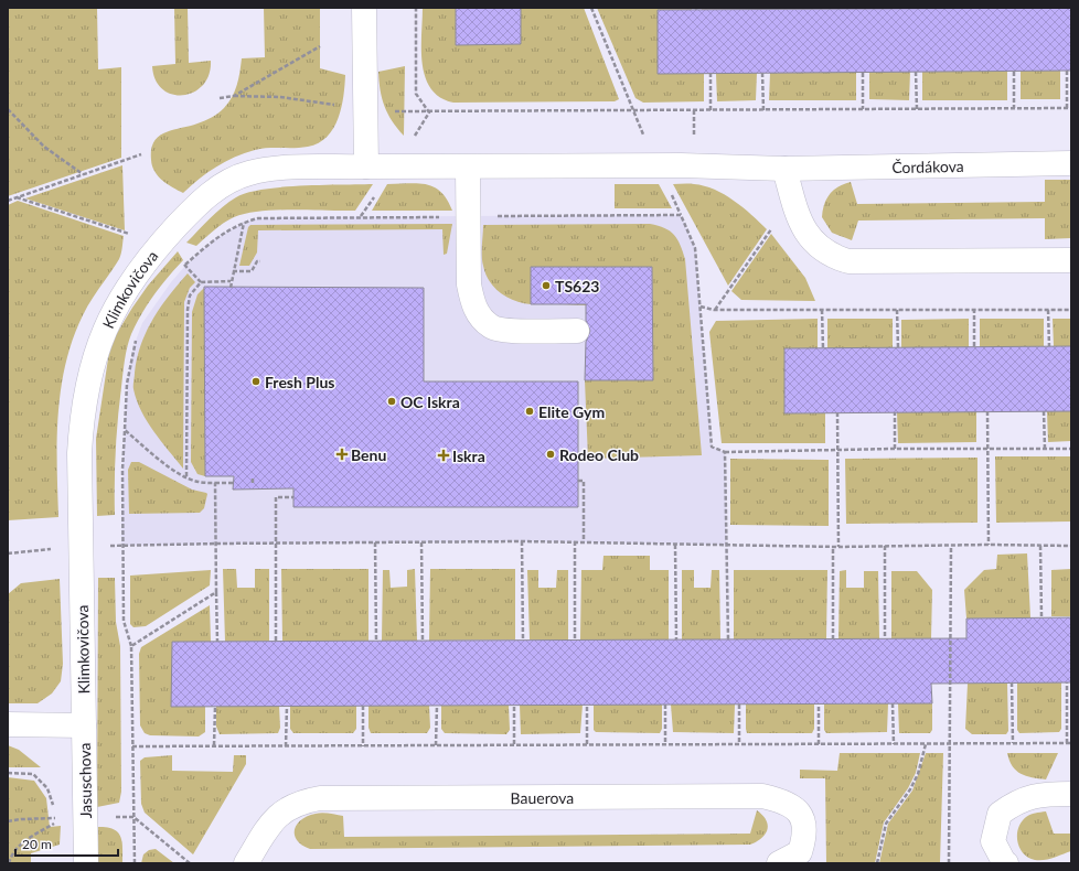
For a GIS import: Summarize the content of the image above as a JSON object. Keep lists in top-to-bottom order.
{
  "streets": {
    "street": [
      "Čordákova",
      "Klimkovičova",
      "Jasuschova",
      "Bauerova"
    ]
  },
  "crossings": [
    ["Čordákova", "Klimkovičova"],
    ["Klimkovičova", "Jasuschova"]
  ],
  "places": {
    "other": [
      "TS623",
      "Fresh Plus",
      "OC Iskra",
      "Elite Gym",
      "Rodeo Club"
    ],
    "health": ["Benu", "Iskra"]
  },
  "scale_bar": "20 m"
}
